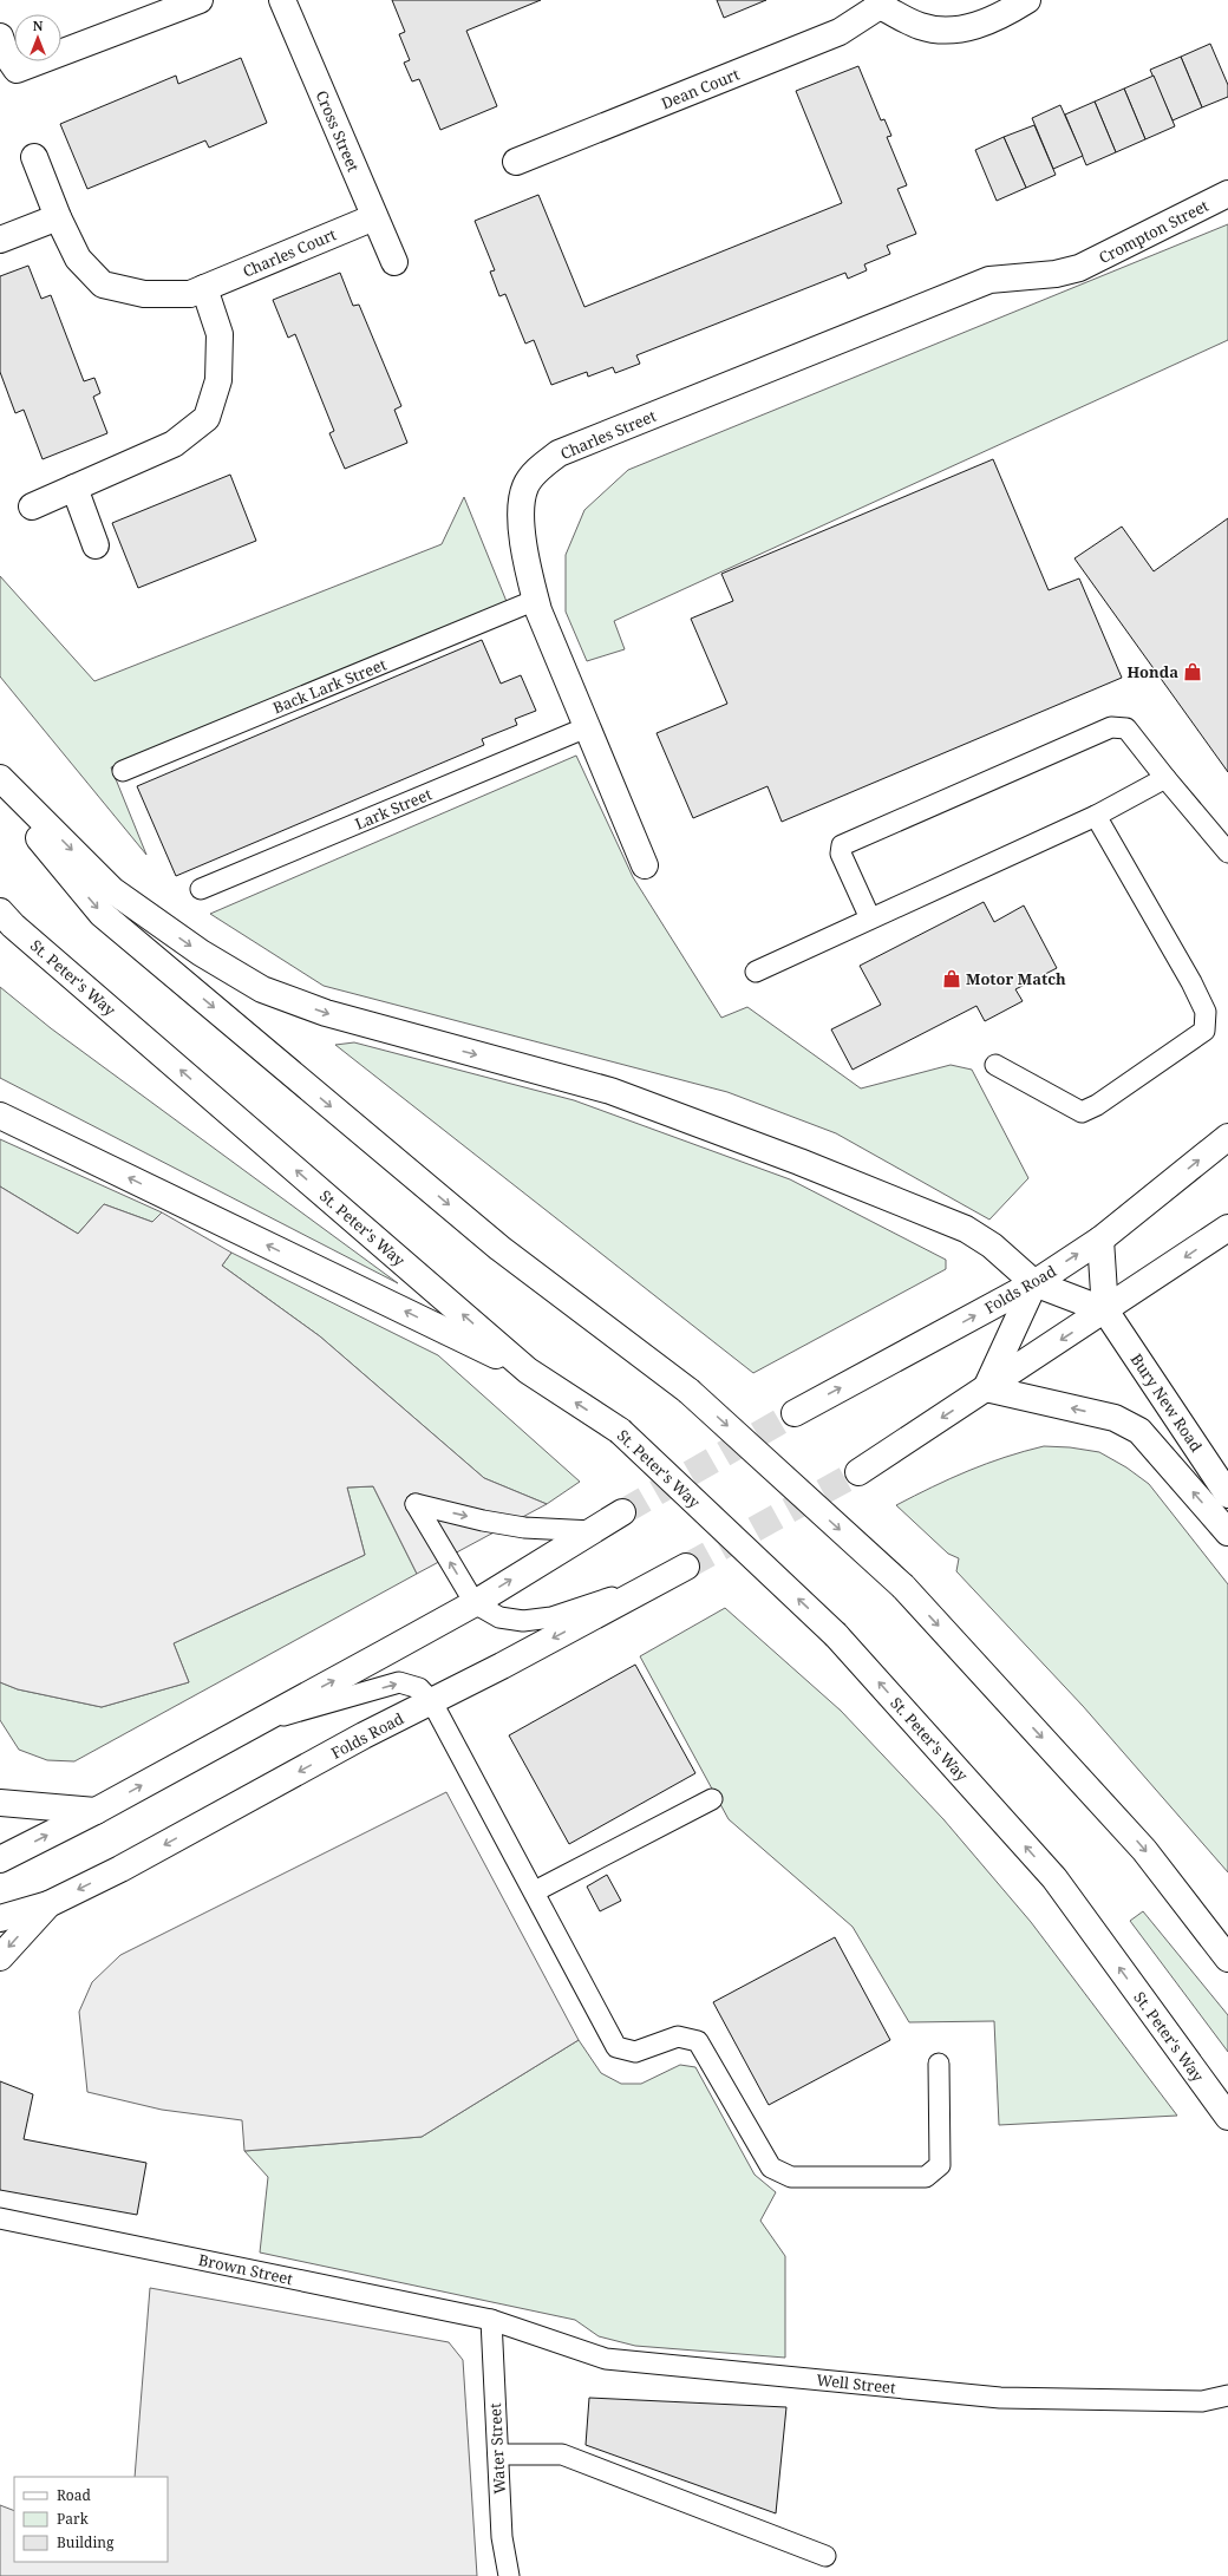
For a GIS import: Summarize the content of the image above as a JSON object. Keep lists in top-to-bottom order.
{
  "streets": {
    "main road": [
      "Dean Court",
      "Cross Street",
      "Crompton Street",
      "Charles Court",
      "Charles Street",
      "St. Peter's Way",
      "Folds Road",
      "Bury New Road"
    ],
    "lane": [
      "Back Lark Street",
      "Lark Street",
      "Brown Street",
      "Well Street",
      "Water Street"
    ]
  },
  "crossings": [
    ["Cross Street", "Charles Court"],
    ["Crompton Street", "Charles Street"],
    ["Charles Street", "Back Lark Street"],
    ["Charles Street", "Lark Street"],
    ["Folds Road", "Bury New Road"],
    ["Brown Street", "Well Street"],
    ["Brown Street", "Water Street"],
    ["Well Street", "Water Street"]
  ],
  "places": {
    "shop": ["Honda", "Motor Match"]
  },
  "legend": ["Road", "Park", "Building"],
  "north": "top"
}
